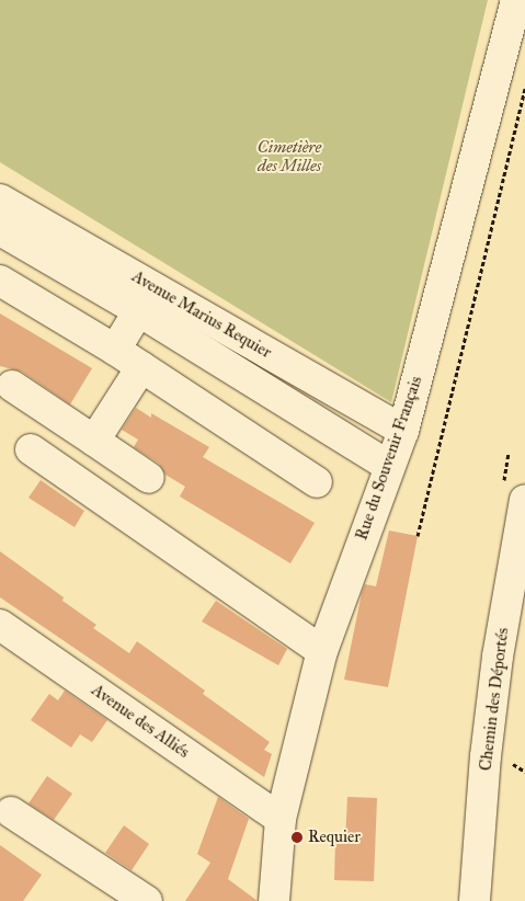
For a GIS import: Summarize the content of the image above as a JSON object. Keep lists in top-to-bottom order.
{
  "streets": {
    "street": [
      "Avenue Marius Requier",
      "Rue du Souvenir Français",
      "Chemin des Déportés",
      "Avenue des Alliés"
    ]
  },
  "crossings": [
    ["Avenue Marius Requier", "Rue du Souvenir Français"],
    ["Rue du Souvenir Français", "Avenue des Alliés"]
  ],
  "parks": ["Cimetière des Milles"],
  "places": ["Requier"]
}
